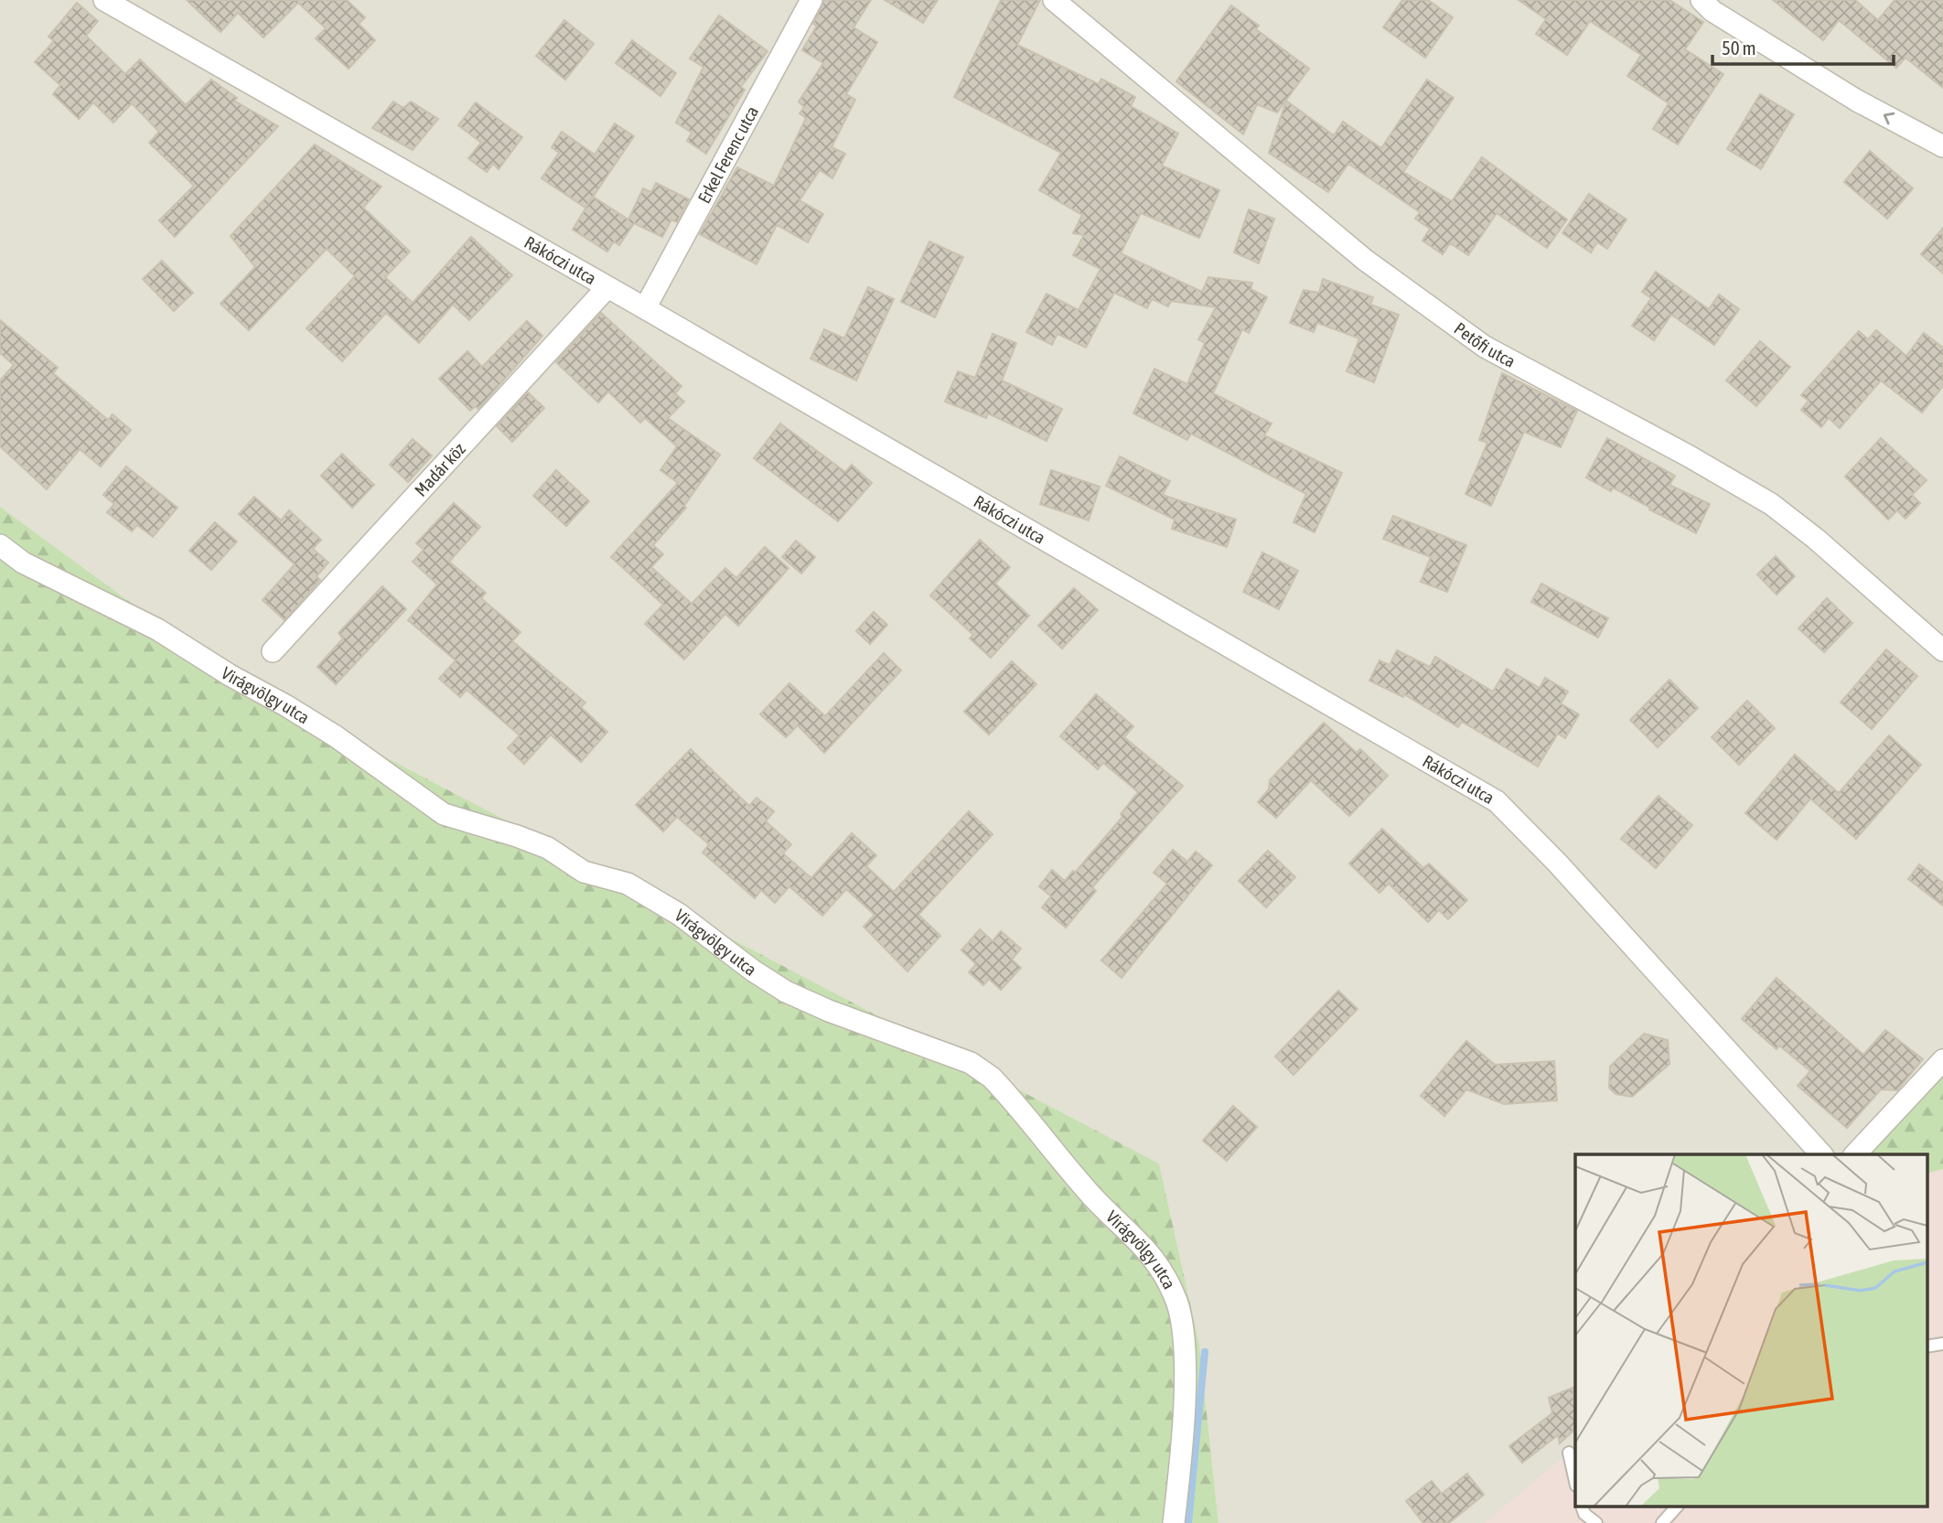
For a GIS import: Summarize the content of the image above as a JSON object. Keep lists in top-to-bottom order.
{
  "streets": {
    "street": [
      "Erkel Ferenc utca",
      "Rákóczi utca",
      "Petőfi utca",
      "Madár köz",
      "Virágvölgy utca"
    ]
  },
  "crossings": [
    ["Erkel Ferenc utca", "Rákóczi utca"],
    ["Rákóczi utca", "Madár köz"]
  ],
  "scale_bar": "50 m"
}
